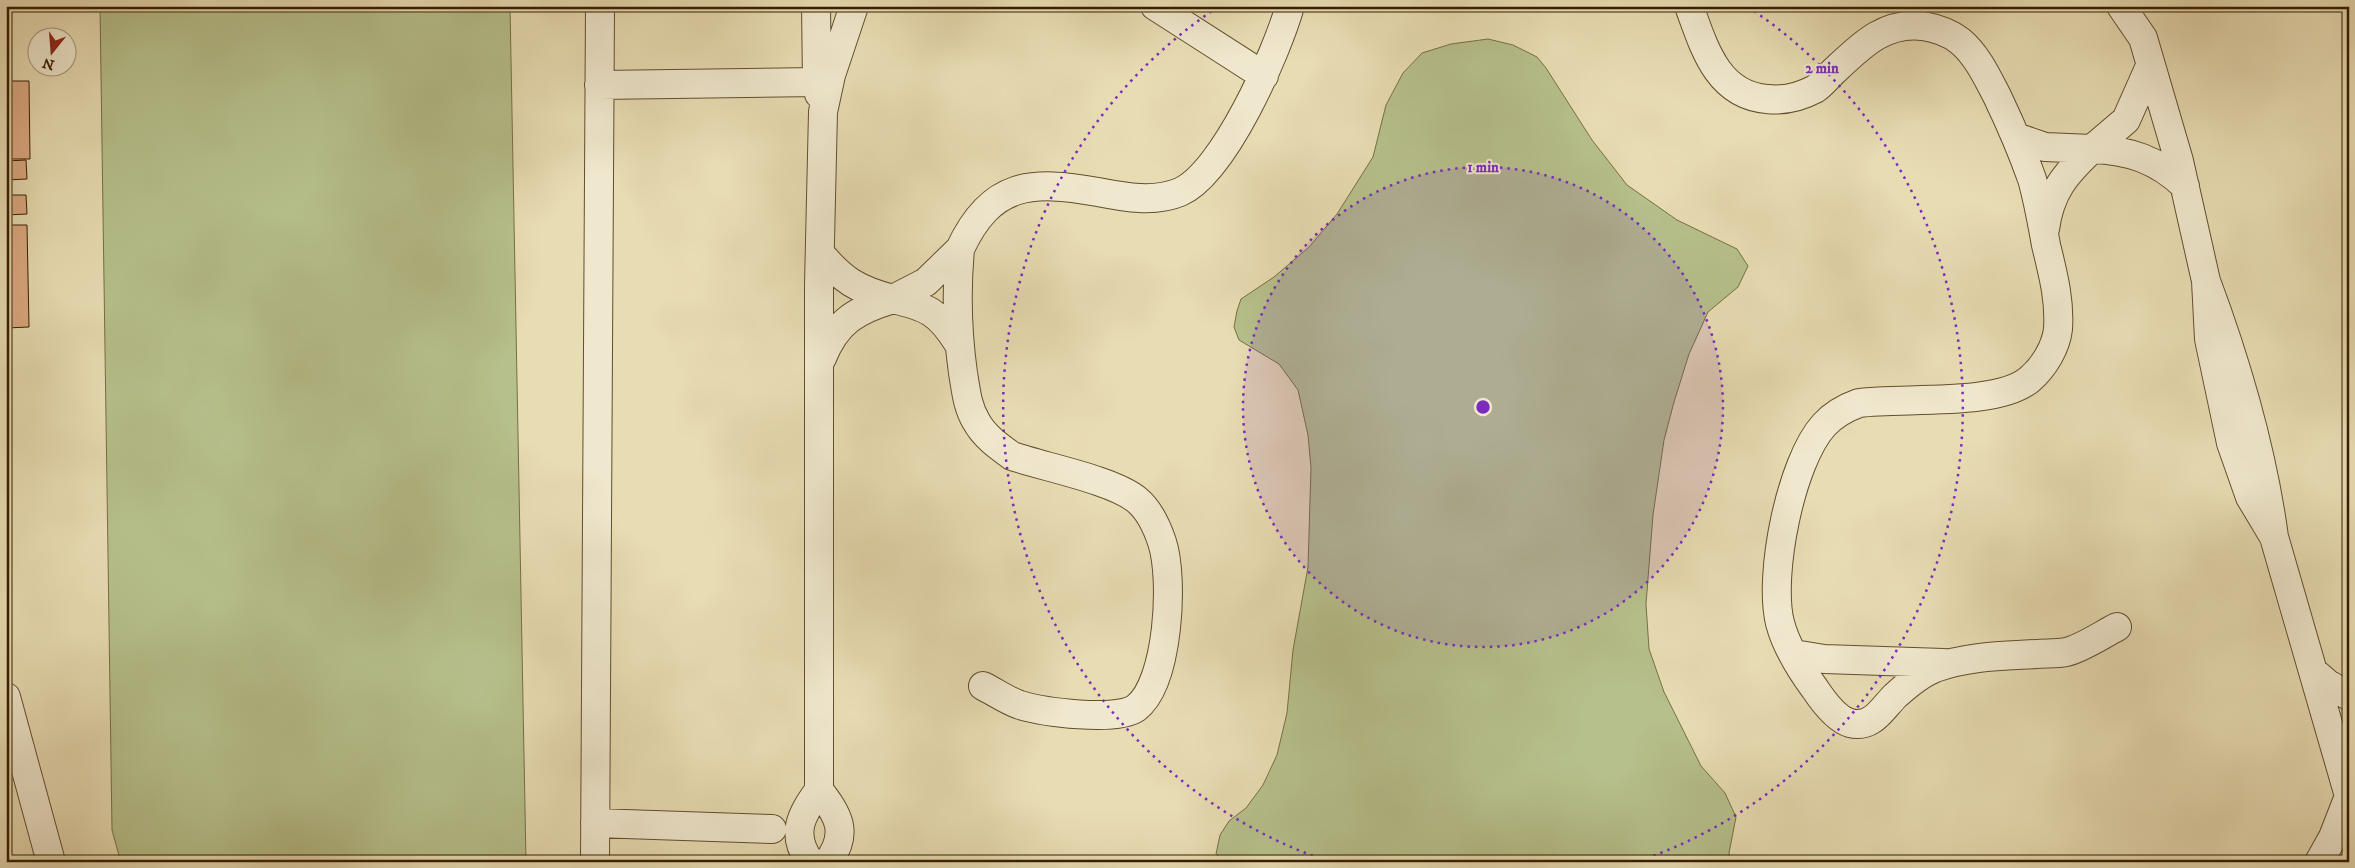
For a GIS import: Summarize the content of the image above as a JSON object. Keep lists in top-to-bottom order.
{
  "north": "bottom",
  "rings": ["2 min", "1 min"]
}
